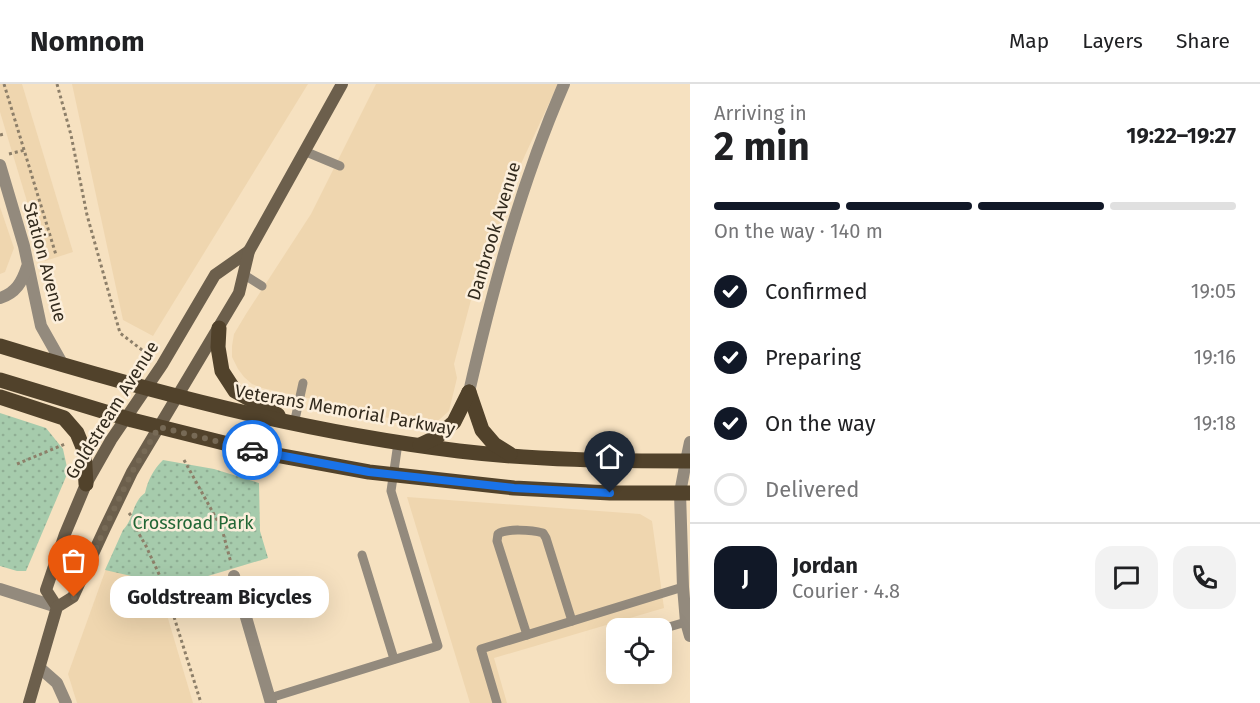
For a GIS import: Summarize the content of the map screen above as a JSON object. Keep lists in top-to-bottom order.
{
  "streets": {
    "main road": ["Goldstream Avenue", "Veterans Memorial Parkway"],
    "street": ["Danbrook Avenue", "Station Avenue"]
  },
  "crossings": [
    ["Station Avenue", "Veterans Memorial Parkway"],
    ["Goldstream Avenue", "Veterans Memorial Parkway"]
  ],
  "parks": ["Crossroad Park"],
  "places": ["Goldstream Bicycles"],
  "page": {
    "header": "Nomnom",
    "nav": ["Map", "Layers", "Share"],
    "heading": ["2 min", "Arriving in", "19:22–19:27"],
    "panel": ["Jordan", "Courier · 4.8"],
    "bar": "On the way · 140 m",
    "list": [
      ["Confirmed", "19:05"],
      ["Preparing", "19:16"],
      ["On the way", "19:18"],
      "Delivered"
    ],
    "round": "J",
    "bubble": "Goldstream Bicycles"
  }
}
